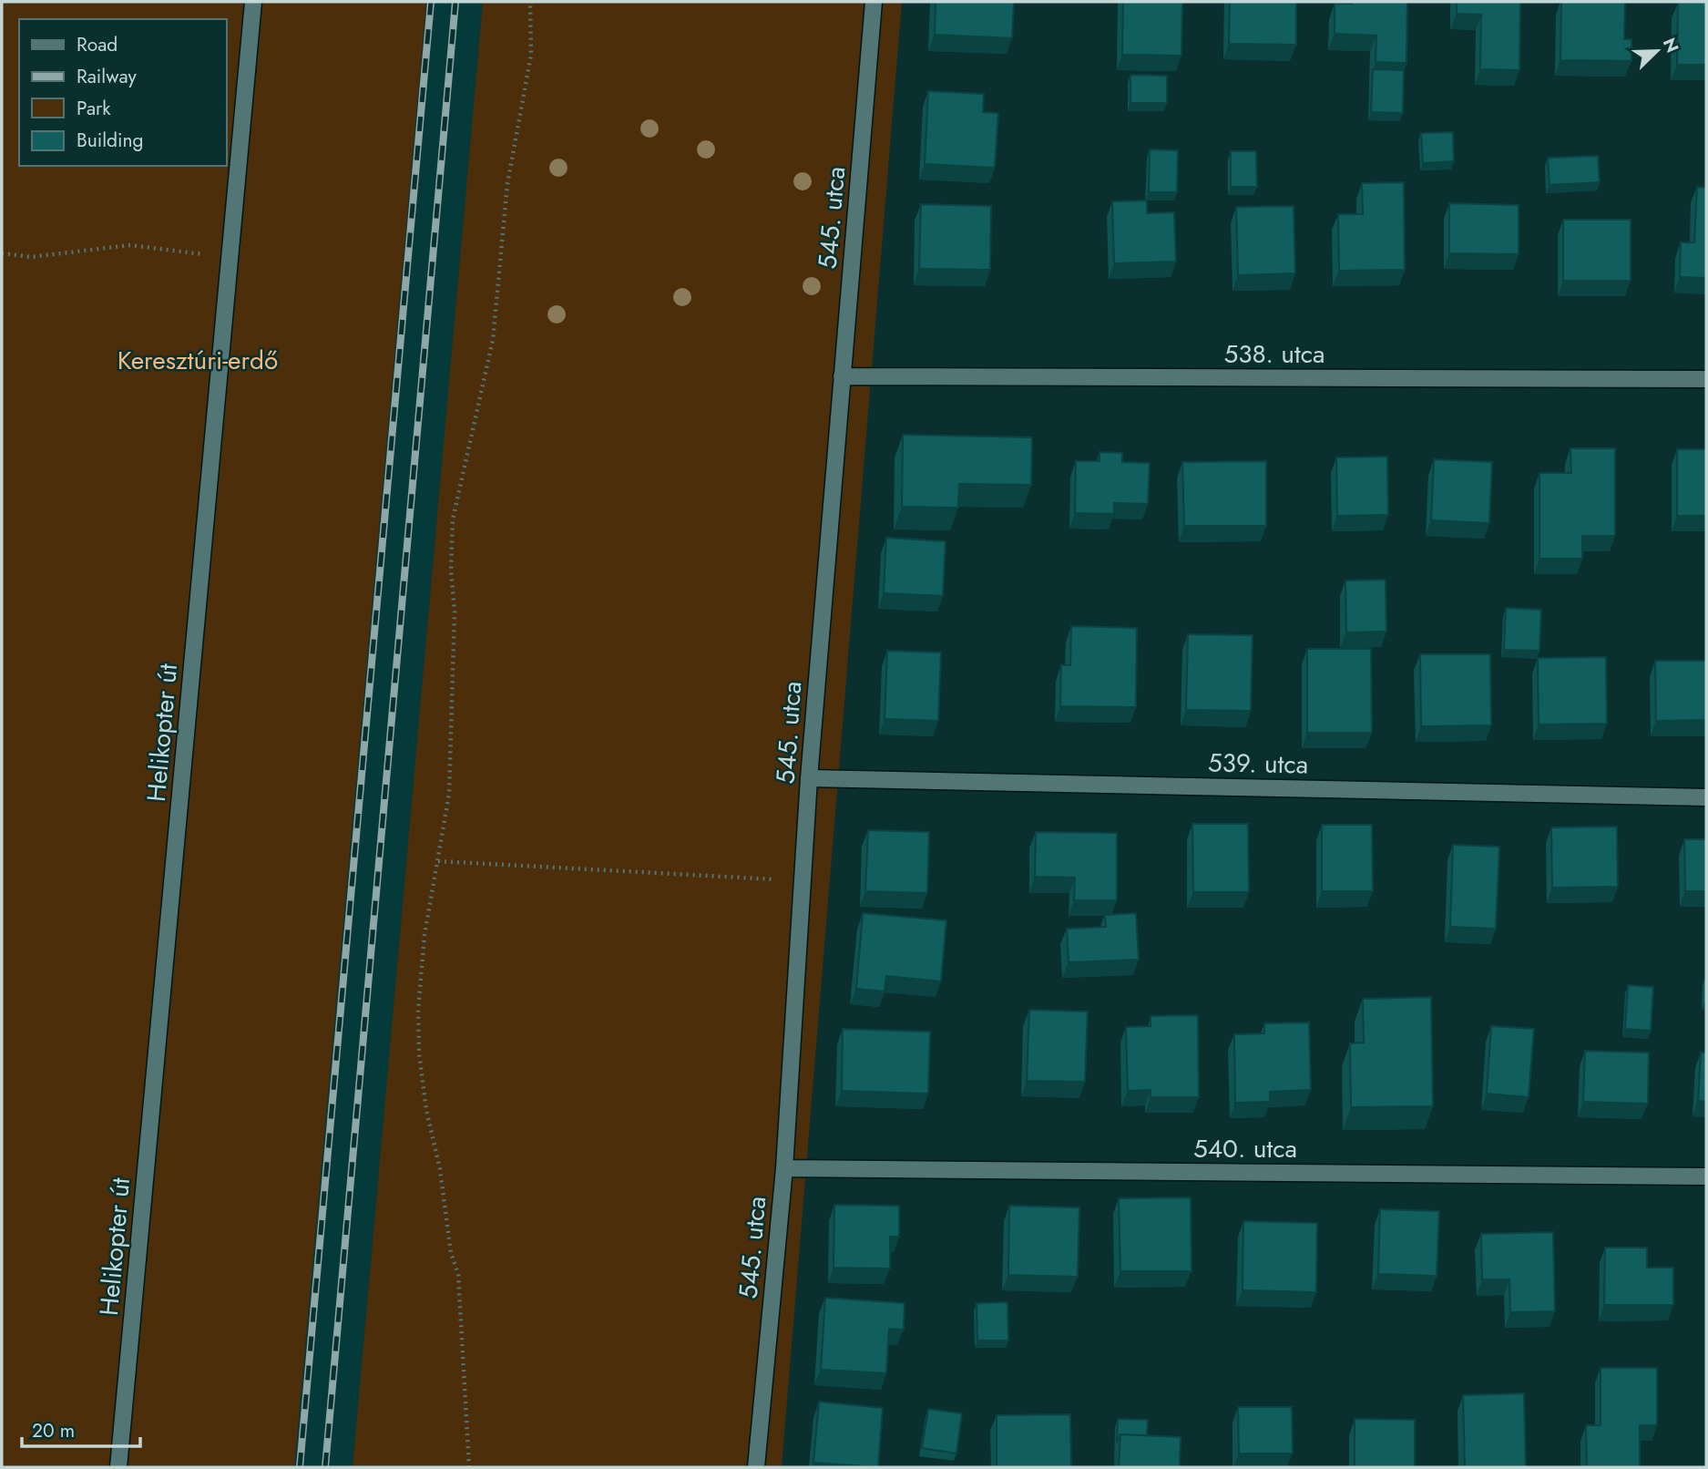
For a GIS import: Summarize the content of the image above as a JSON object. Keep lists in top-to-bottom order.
{
  "streets": {
    "street": [
      "545. utca",
      "538. utca",
      "Helikopter út",
      "539. utca",
      "540. utca"
    ]
  },
  "crossings": [
    ["545. utca", "538. utca"],
    ["545. utca", "539. utca"],
    ["545. utca", "540. utca"]
  ],
  "parks": ["Keresztúri-erdő"],
  "legend": [
    "Road",
    "Railway",
    "Park",
    "Building"
  ],
  "scale_bar": "20 m",
  "north": "top right"
}
